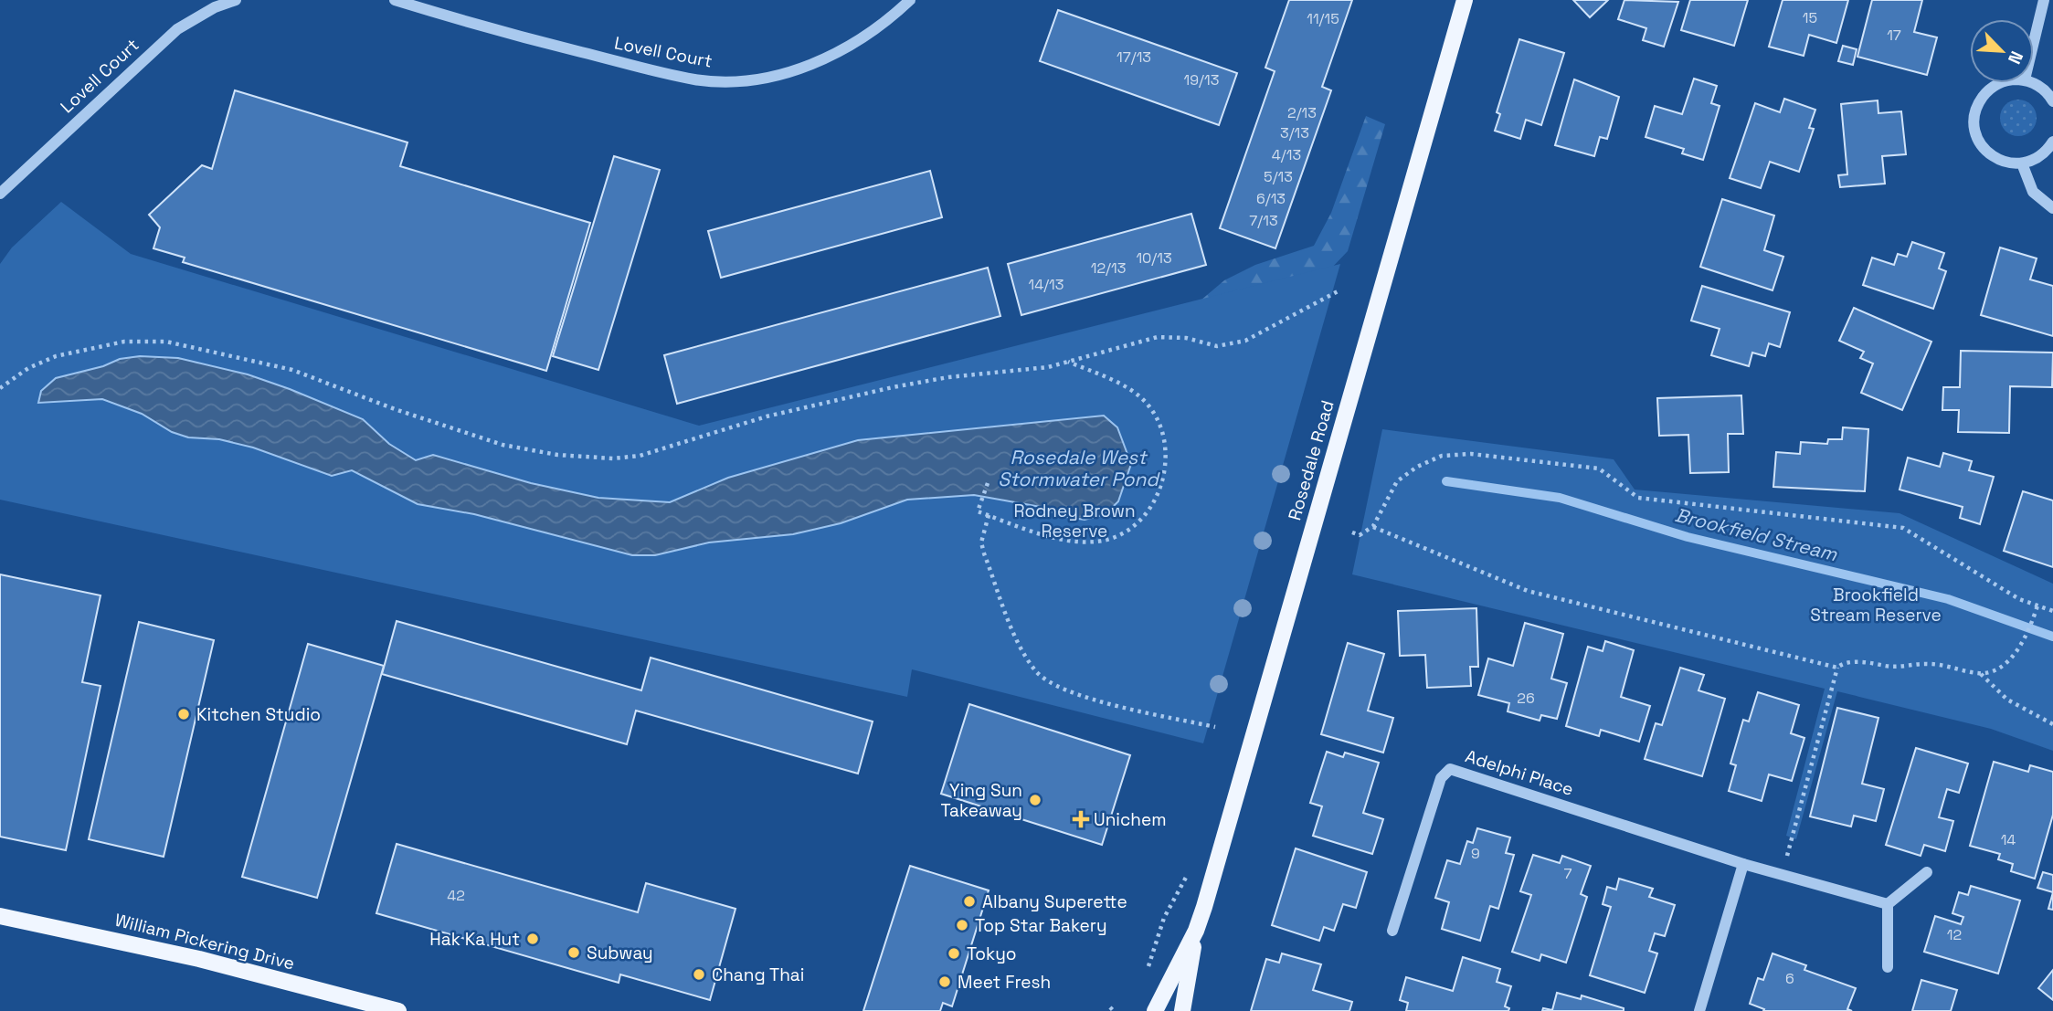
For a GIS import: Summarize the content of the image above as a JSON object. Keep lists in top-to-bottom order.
{
  "streets": {
    "main road": ["Rosedale Road", "William Pickering Drive"],
    "street": ["Lovell Court", "Adelphi Place"]
  },
  "water": ["Rosedale West Stormwater Pond", "Brookfield Stream"],
  "parks": ["Rodney Brown Reserve", "Brookfield Stream Reserve"],
  "places": {
    "other": [
      "Kitchen Studio",
      "Ying Sun Takeaway",
      "Albany Superette",
      "Top Star Bakery",
      "Hak Ka Hut",
      "Subway",
      "Tokyo",
      "Chang Thai",
      "Meet Fresh"
    ],
    "health": ["Unichem"]
  },
  "house_numbers": [
    "15",
    "11/15",
    "17",
    "17/13",
    "19/13",
    "2/13",
    "3/13",
    "4/13",
    "5/13",
    "6/13",
    "7/13",
    "10/13",
    "12/13",
    "14/13",
    "26",
    "14",
    "9",
    "7",
    "42",
    "12",
    "6"
  ],
  "north": "bottom right"
}
